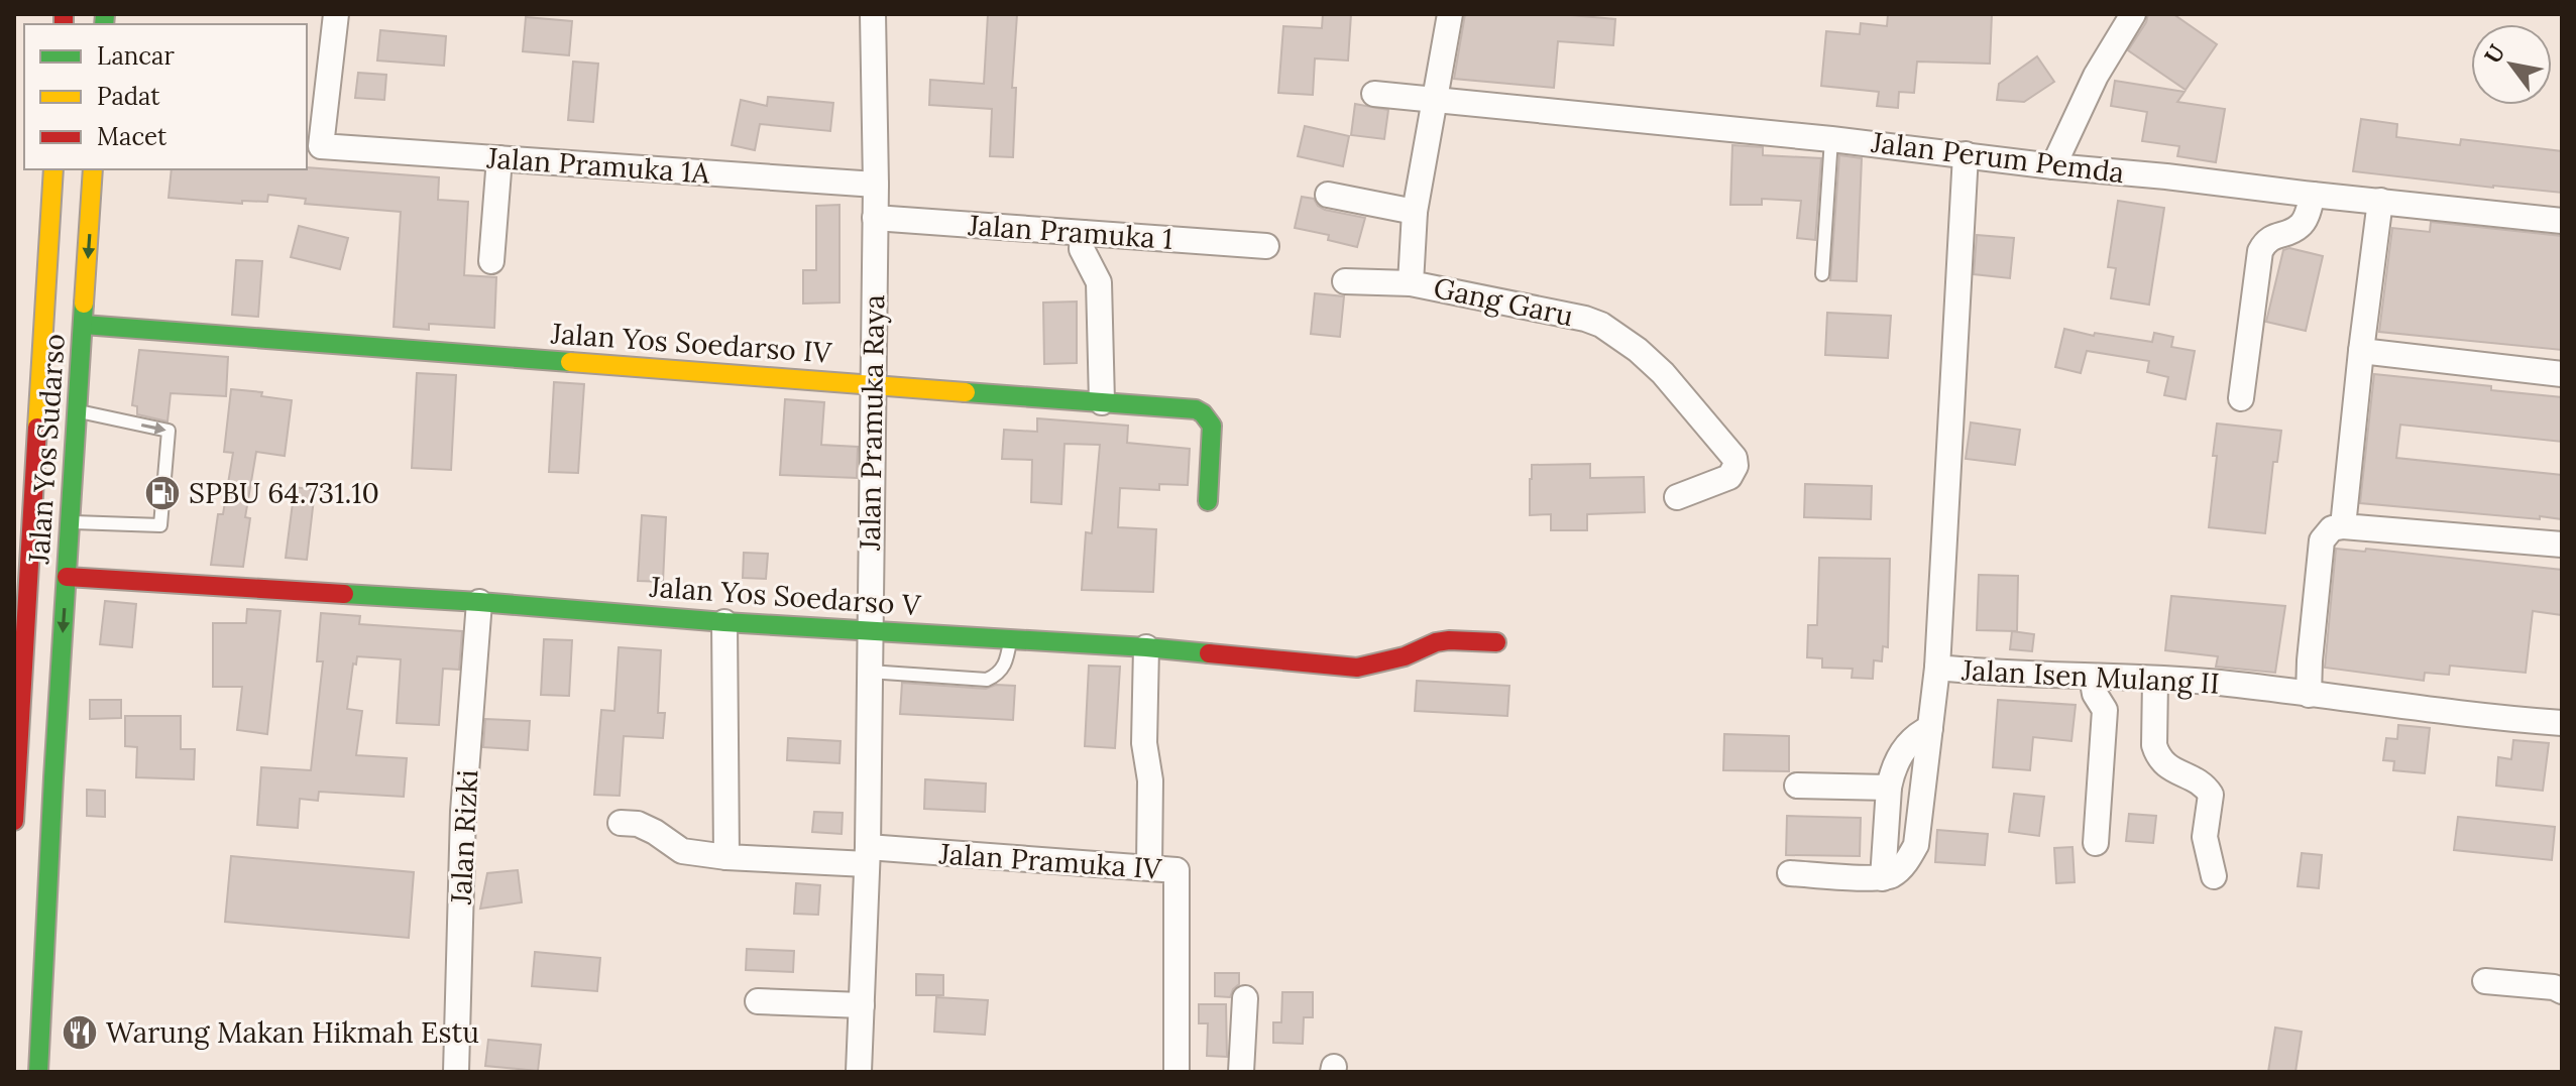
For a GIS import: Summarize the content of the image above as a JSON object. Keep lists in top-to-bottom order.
{
  "streets": {
    "street": [
      "Jalan Perum Pemda",
      "Jalan Pramuka 1A",
      "Jalan Pramuka 1",
      "Gang Garu",
      "Jalan Yos Soedarso IV",
      "Jalan Pramuka Raya",
      "Jalan Yos Sudarso",
      "Jalan Yos Soedarso V",
      "Jalan Isen Mulang II",
      "Jalan Rizki",
      "Jalan Pramuka IV"
    ]
  },
  "crossings": [
    ["Jalan Perum Pemda", "Gang Garu"],
    ["Jalan Perum Pemda", "Jalan Isen Mulang II"],
    ["Jalan Pramuka 1A", "Jalan Pramuka Raya"],
    ["Jalan Pramuka 1", "Jalan Pramuka Raya"],
    ["Jalan Yos Soedarso IV", "Jalan Pramuka Raya"],
    ["Jalan Yos Soedarso IV", "Jalan Yos Sudarso"],
    ["Jalan Pramuka Raya", "Jalan Yos Soedarso V"],
    ["Jalan Pramuka Raya", "Jalan Pramuka IV"],
    ["Jalan Yos Sudarso", "Jalan Yos Soedarso V"],
    ["Jalan Yos Soedarso V", "Jalan Rizki"]
  ],
  "places": {
    "fuel station": ["SPBU 64.731.10"],
    "restaurant": ["Warung Makan Hikmah Estu"]
  },
  "legend": ["Lancar", "Padat", "Macet"],
  "north": "top left"
}
